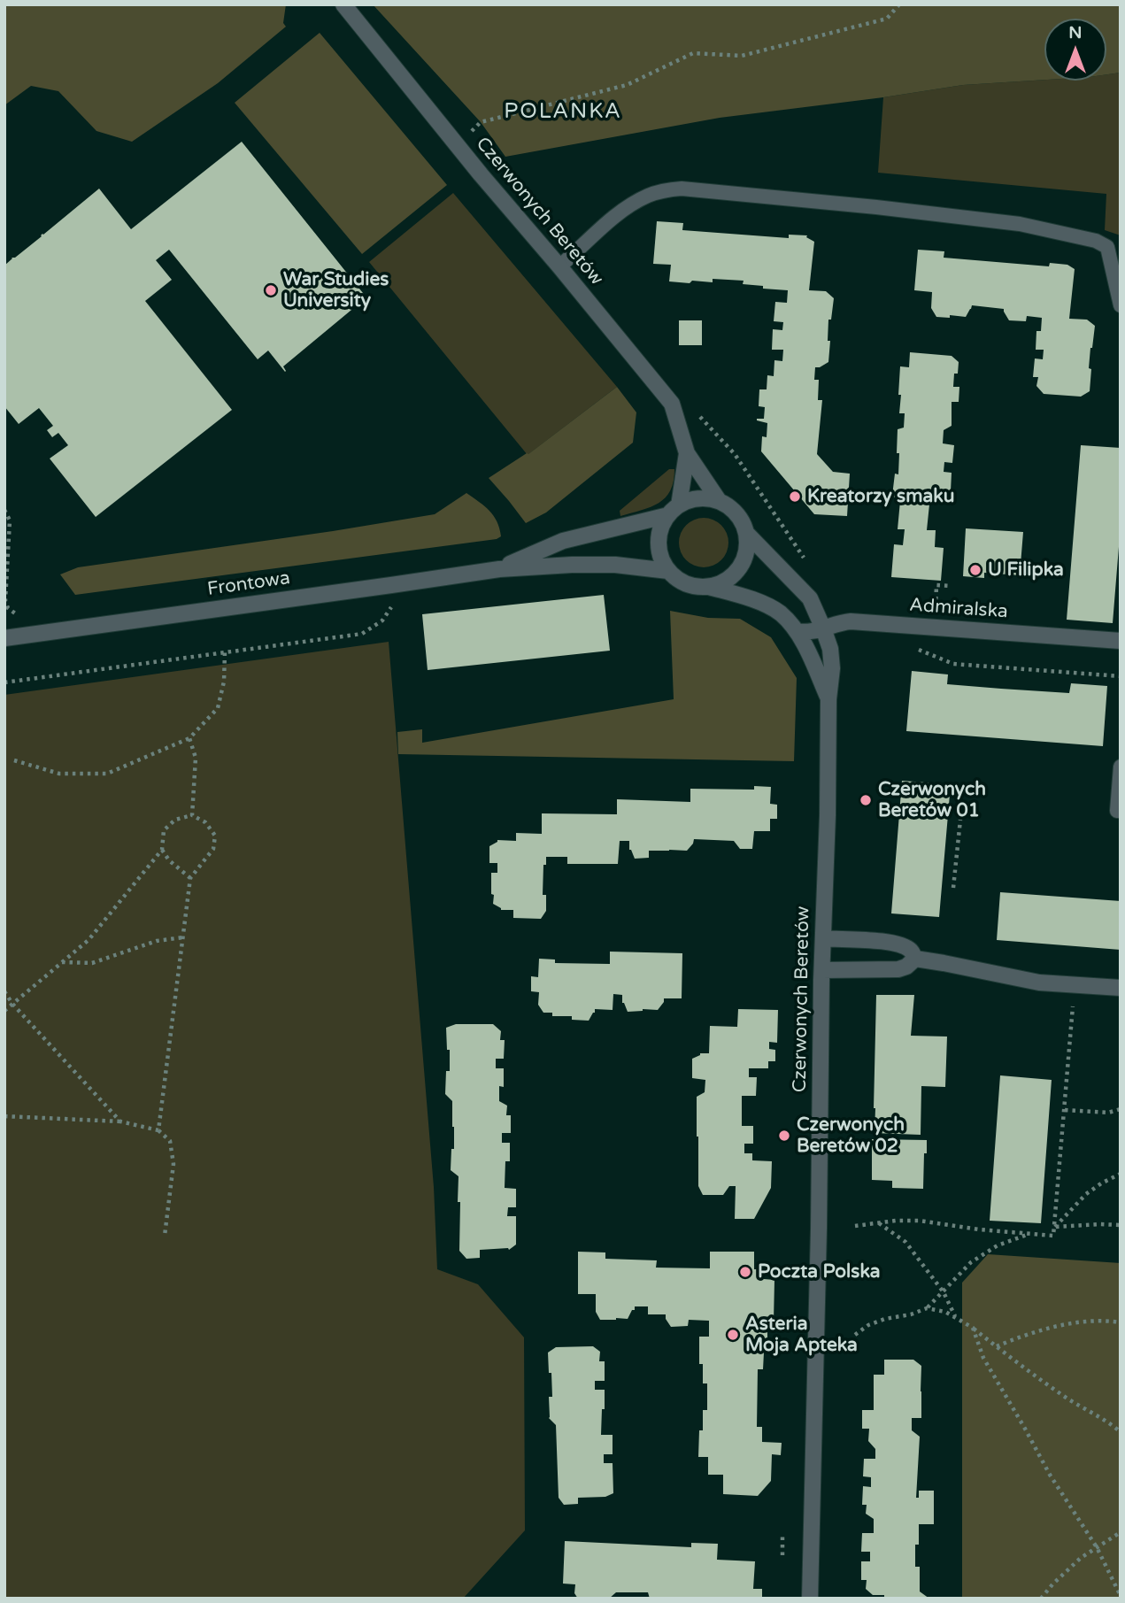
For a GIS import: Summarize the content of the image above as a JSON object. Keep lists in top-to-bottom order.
{
  "streets": {
    "street": ["Czerwonych Beretów", "Frontowa", "Admiralska"]
  },
  "crossings": [
    ["Czerwonych Beretów", "Frontowa"],
    ["Czerwonych Beretów", "Admiralska"]
  ],
  "districts": ["POLANKA"],
  "places": [
    "War Studies University",
    "Kreatorzy smaku",
    "U Filipka",
    "Czerwonych Beretów 01",
    "Czerwonych Beretów 02",
    "Poczta Polska",
    "Asteria Moja Apteka"
  ],
  "north": "top"
}
